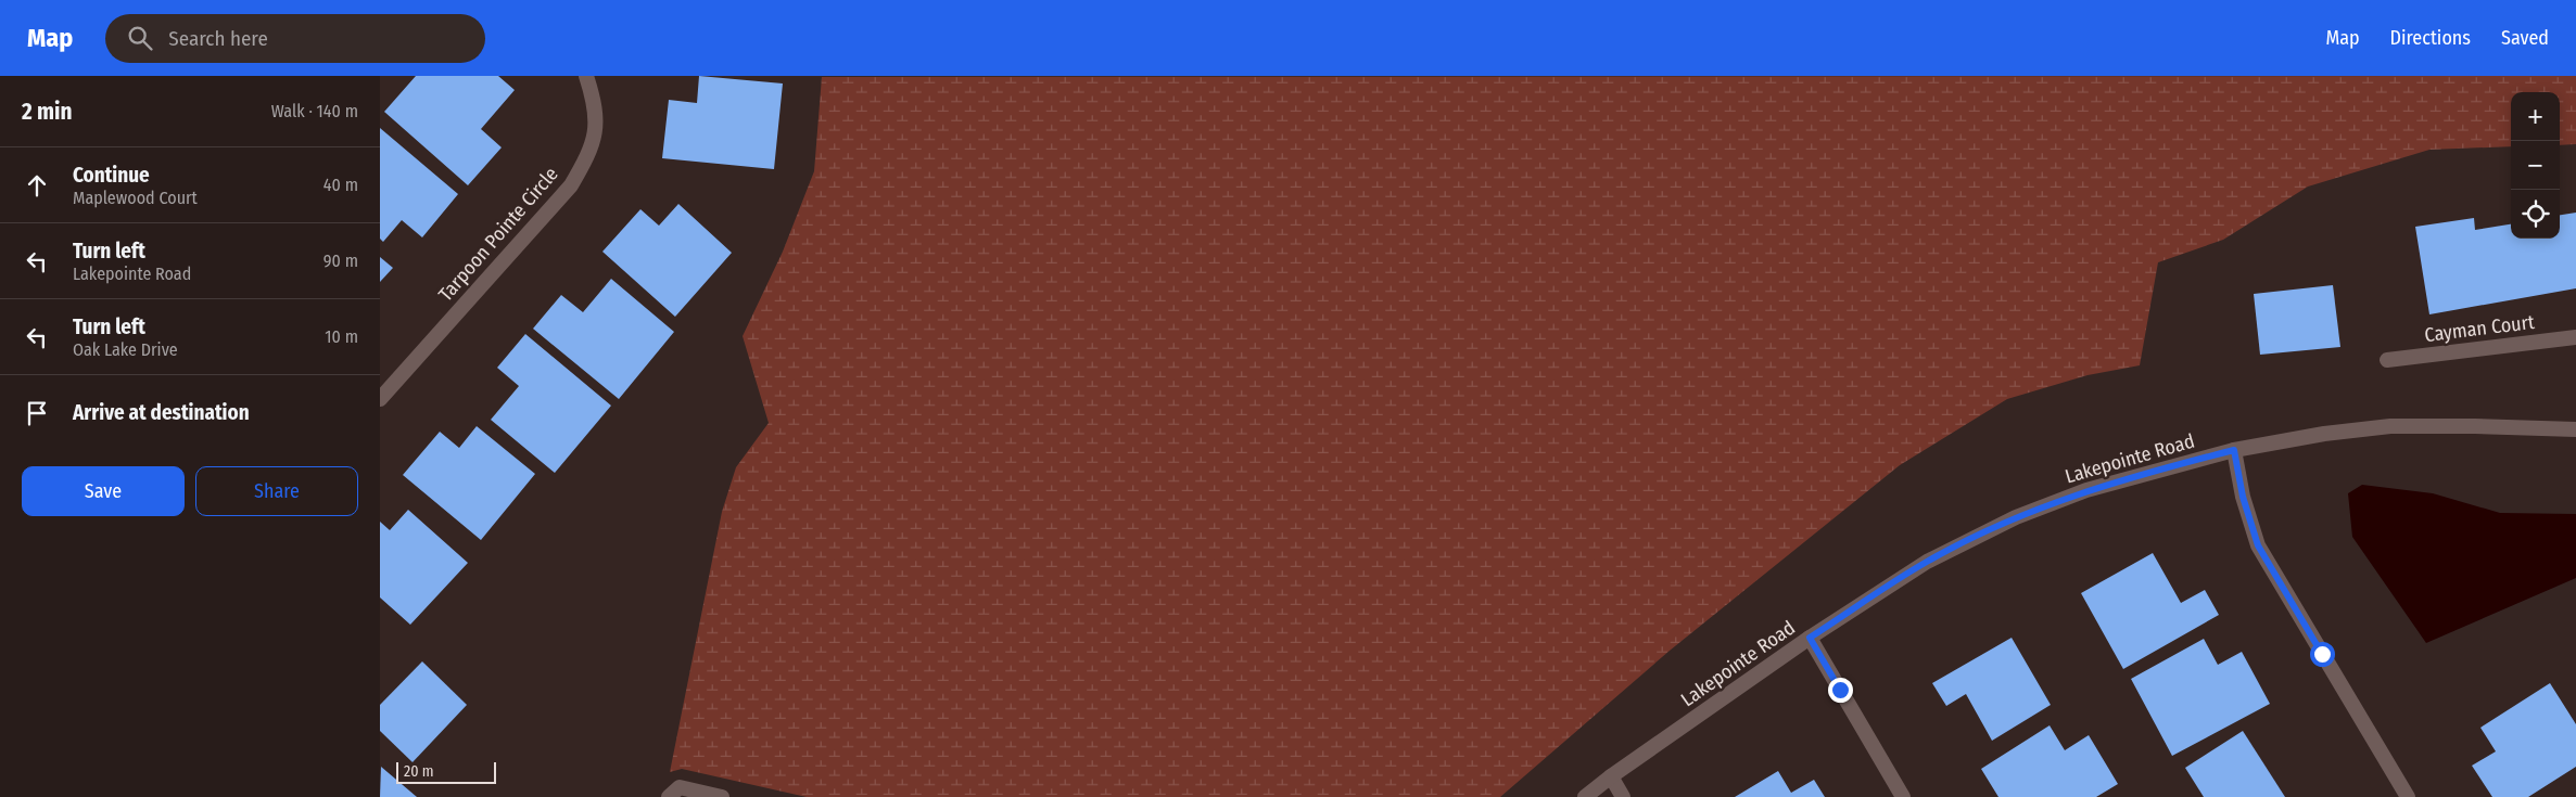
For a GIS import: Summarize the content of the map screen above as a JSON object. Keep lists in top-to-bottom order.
{
  "streets": {
    "street": ["Tarpoon Pointe Circle", "Cayman Court", "Lakepointe Road"]
  },
  "scale_bar": "20 m",
  "page": {
    "header": "Map",
    "search": "Search here",
    "nav": ["Map", "Directions", "Saved"],
    "heading": ["2 min", "Walk · 140 m"],
    "map_buttons": ["+", "−"],
    "list": [
      ["Continue", "Maplewood Court", "40 m"],
      ["Turn left", "Lakepointe Road", "90 m"],
      ["Turn left", "Oak Lake Drive", "10 m"],
      "Arrive at destination"
    ],
    "buttons": ["Save", "Share"],
    "scale": "20 m"
  }
}
